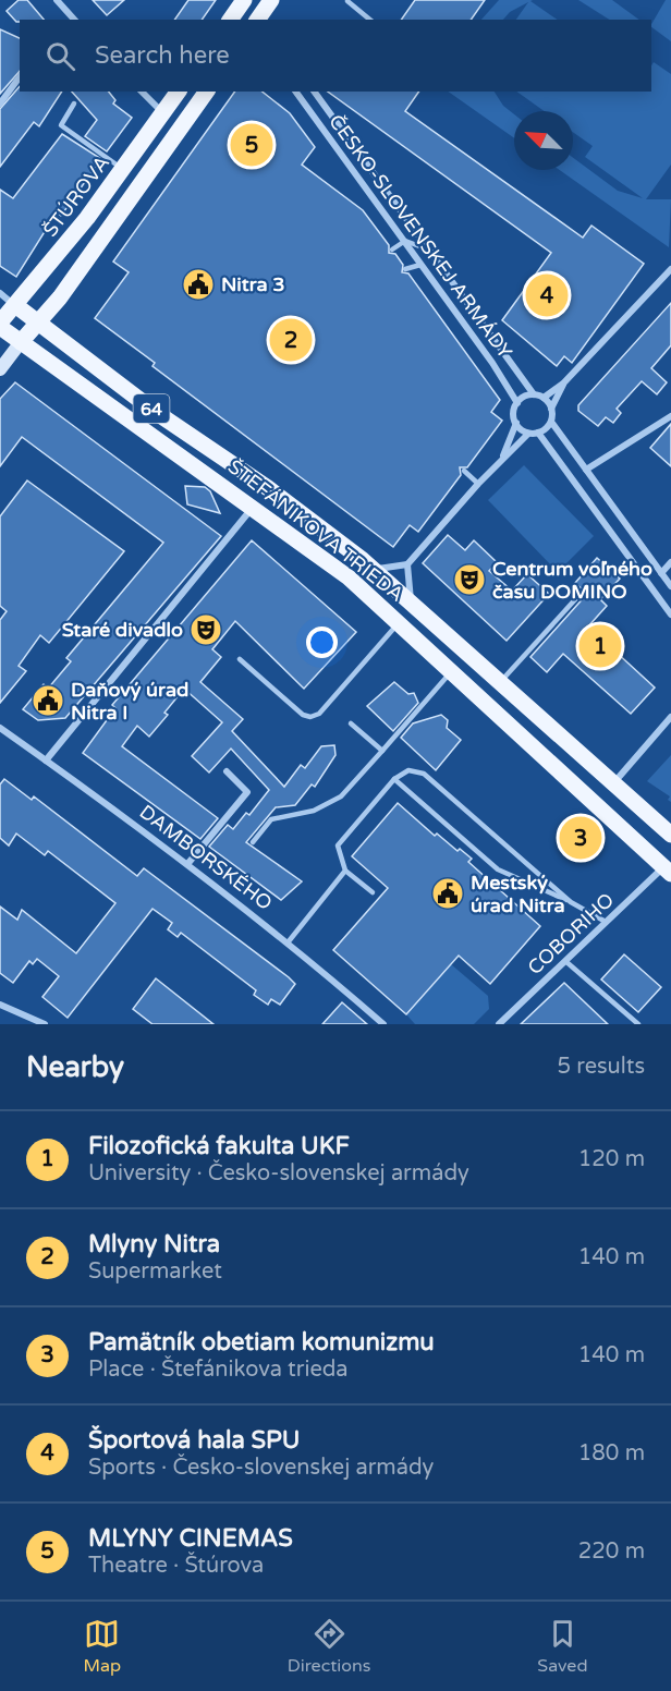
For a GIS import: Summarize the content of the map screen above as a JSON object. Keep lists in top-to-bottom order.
{
  "streets": {
    "main road": ["ŠTÚROVA", "64", "ŠTEFÁNIKOVA TRIEDA"],
    "street": ["ČESKO-SLOVENSKEJ ARMÁDY", "DAMBORSKÉHO", "COBORIHO"]
  },
  "crossings": [
    ["ŠTÚROVA", "64"],
    ["ŠTÚROVA", "ŠTEFÁNIKOVA TRIEDA"],
    ["64", "ŠTEFÁNIKOVA TRIEDA"],
    ["ŠTEFÁNIKOVA TRIEDA", "COBORIHO"]
  ],
  "places": {
    "public building": ["Nitra 3", "Daňový úrad Nitra I", "Mestský úrad Nitra"],
    "theatre": ["Centrum voľného času DOMINO", "Staré divadlo"]
  },
  "north": "top left",
  "page": {
    "search": "Search here",
    "pins": [
      "5",
      "4",
      "2",
      "1",
      "3"
    ],
    "heading": ["Nearby", "5 results"],
    "list": [
      {
        "mark": "1",
        "name": "Filozofická fakulta UKF",
        "note": "University · Česko-slovenskej armády",
        "value": "120 m"
      },
      {
        "mark": "2",
        "name": "Mlyny Nitra",
        "note": "Supermarket",
        "value": "140 m"
      },
      {
        "mark": "3",
        "name": "Pamätník obetiam komunizmu",
        "note": "Place · Štefánikova trieda",
        "value": "140 m"
      },
      {
        "mark": "4",
        "name": "Športová hala SPU",
        "note": "Sports · Česko-slovenskej armády",
        "value": "180 m"
      },
      {
        "mark": "5",
        "name": "MLYNY CINEMAS",
        "note": "Theatre · Štúrova",
        "value": "220 m"
      }
    ],
    "nav": ["Map", "Directions", "Saved"]
  }
}
